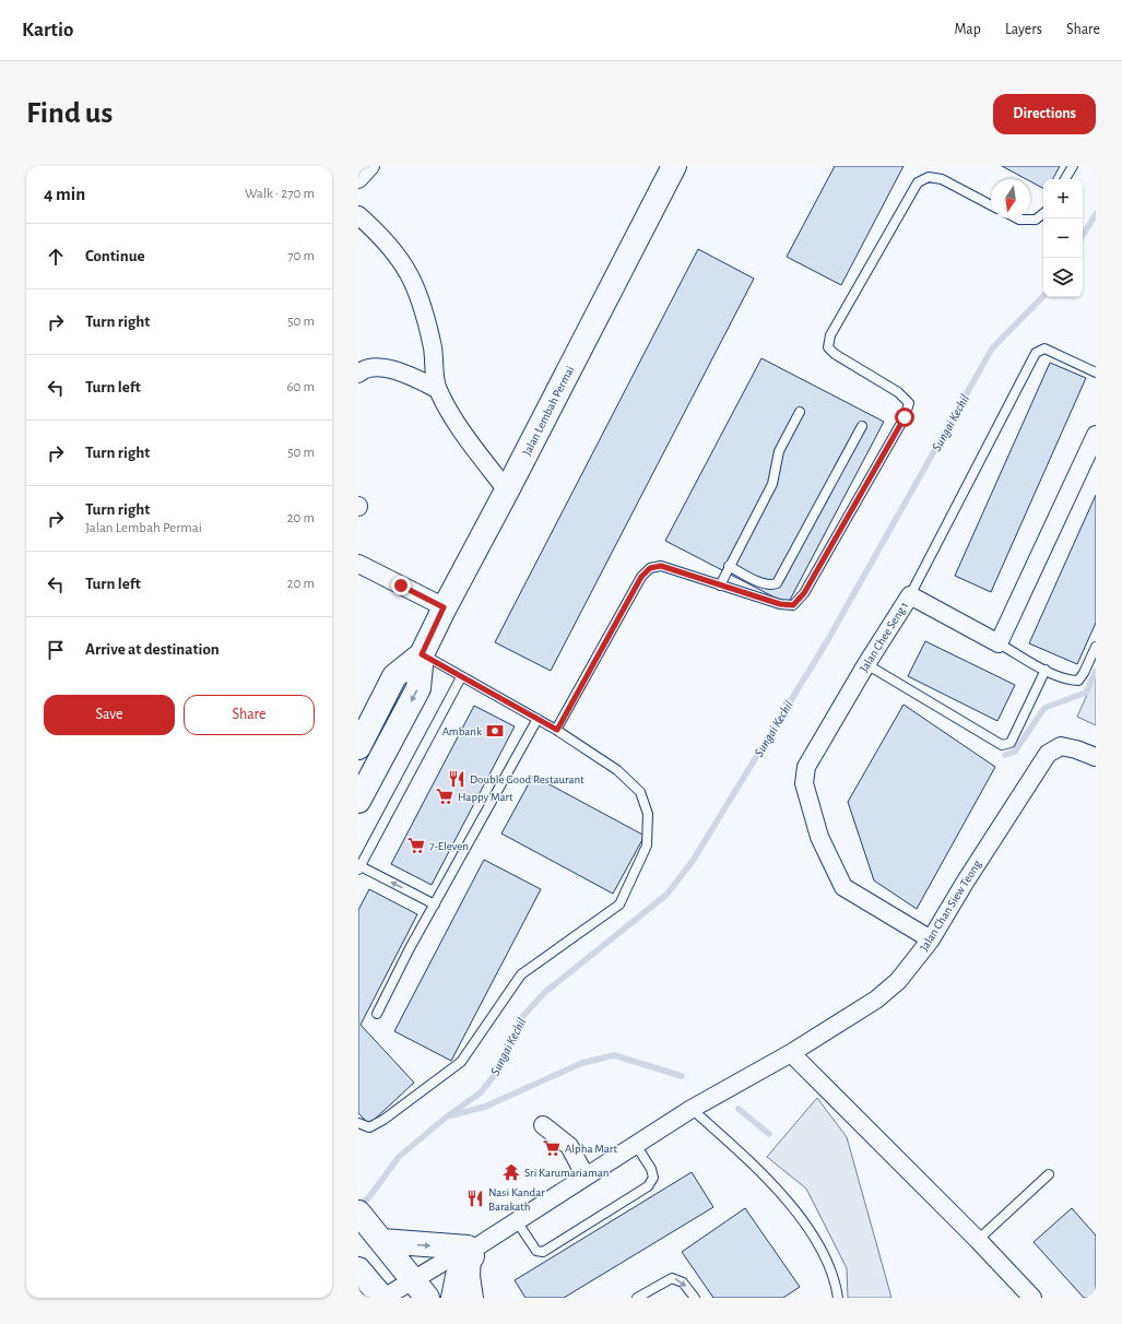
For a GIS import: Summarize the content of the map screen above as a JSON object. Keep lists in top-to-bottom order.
{
  "streets": {
    "main road": ["Jalan Lembah Permai"],
    "street": ["Jalan Chee Seng 1", "Jalan Chan Siew Teong"]
  },
  "crossings": [
    ["Jalan Chee Seng 1", "Jalan Chan Siew Teong"]
  ],
  "water": ["Sungai Kechil"],
  "places": {
    "bank": ["Ambank"],
    "restaurant": ["Double Good Restaurant", "Nasi Kandar Barakath"],
    "supermarket": ["Happy Mart", "7-Eleven", "Alpha Mart"],
    "temple": ["Sri Karumariaman"]
  },
  "north": "bottom",
  "page": {
    "header": "Kartio",
    "nav": ["Map", "Layers", "Share"],
    "buttons": [
      "Directions",
      ["Save", "Share"]
    ],
    "title": "Find us",
    "heading": ["4 min", "Walk · 270 m"],
    "map_buttons": ["+", "−"],
    "list": [
      ["Continue", "70 m"],
      ["Turn right", "50 m"],
      ["Turn left", "60 m"],
      ["Turn right", "50 m"],
      ["Turn right", "Jalan Lembah Permai", "20 m"],
      ["Turn left", "20 m"],
      "Arrive at destination"
    ]
  }
}
